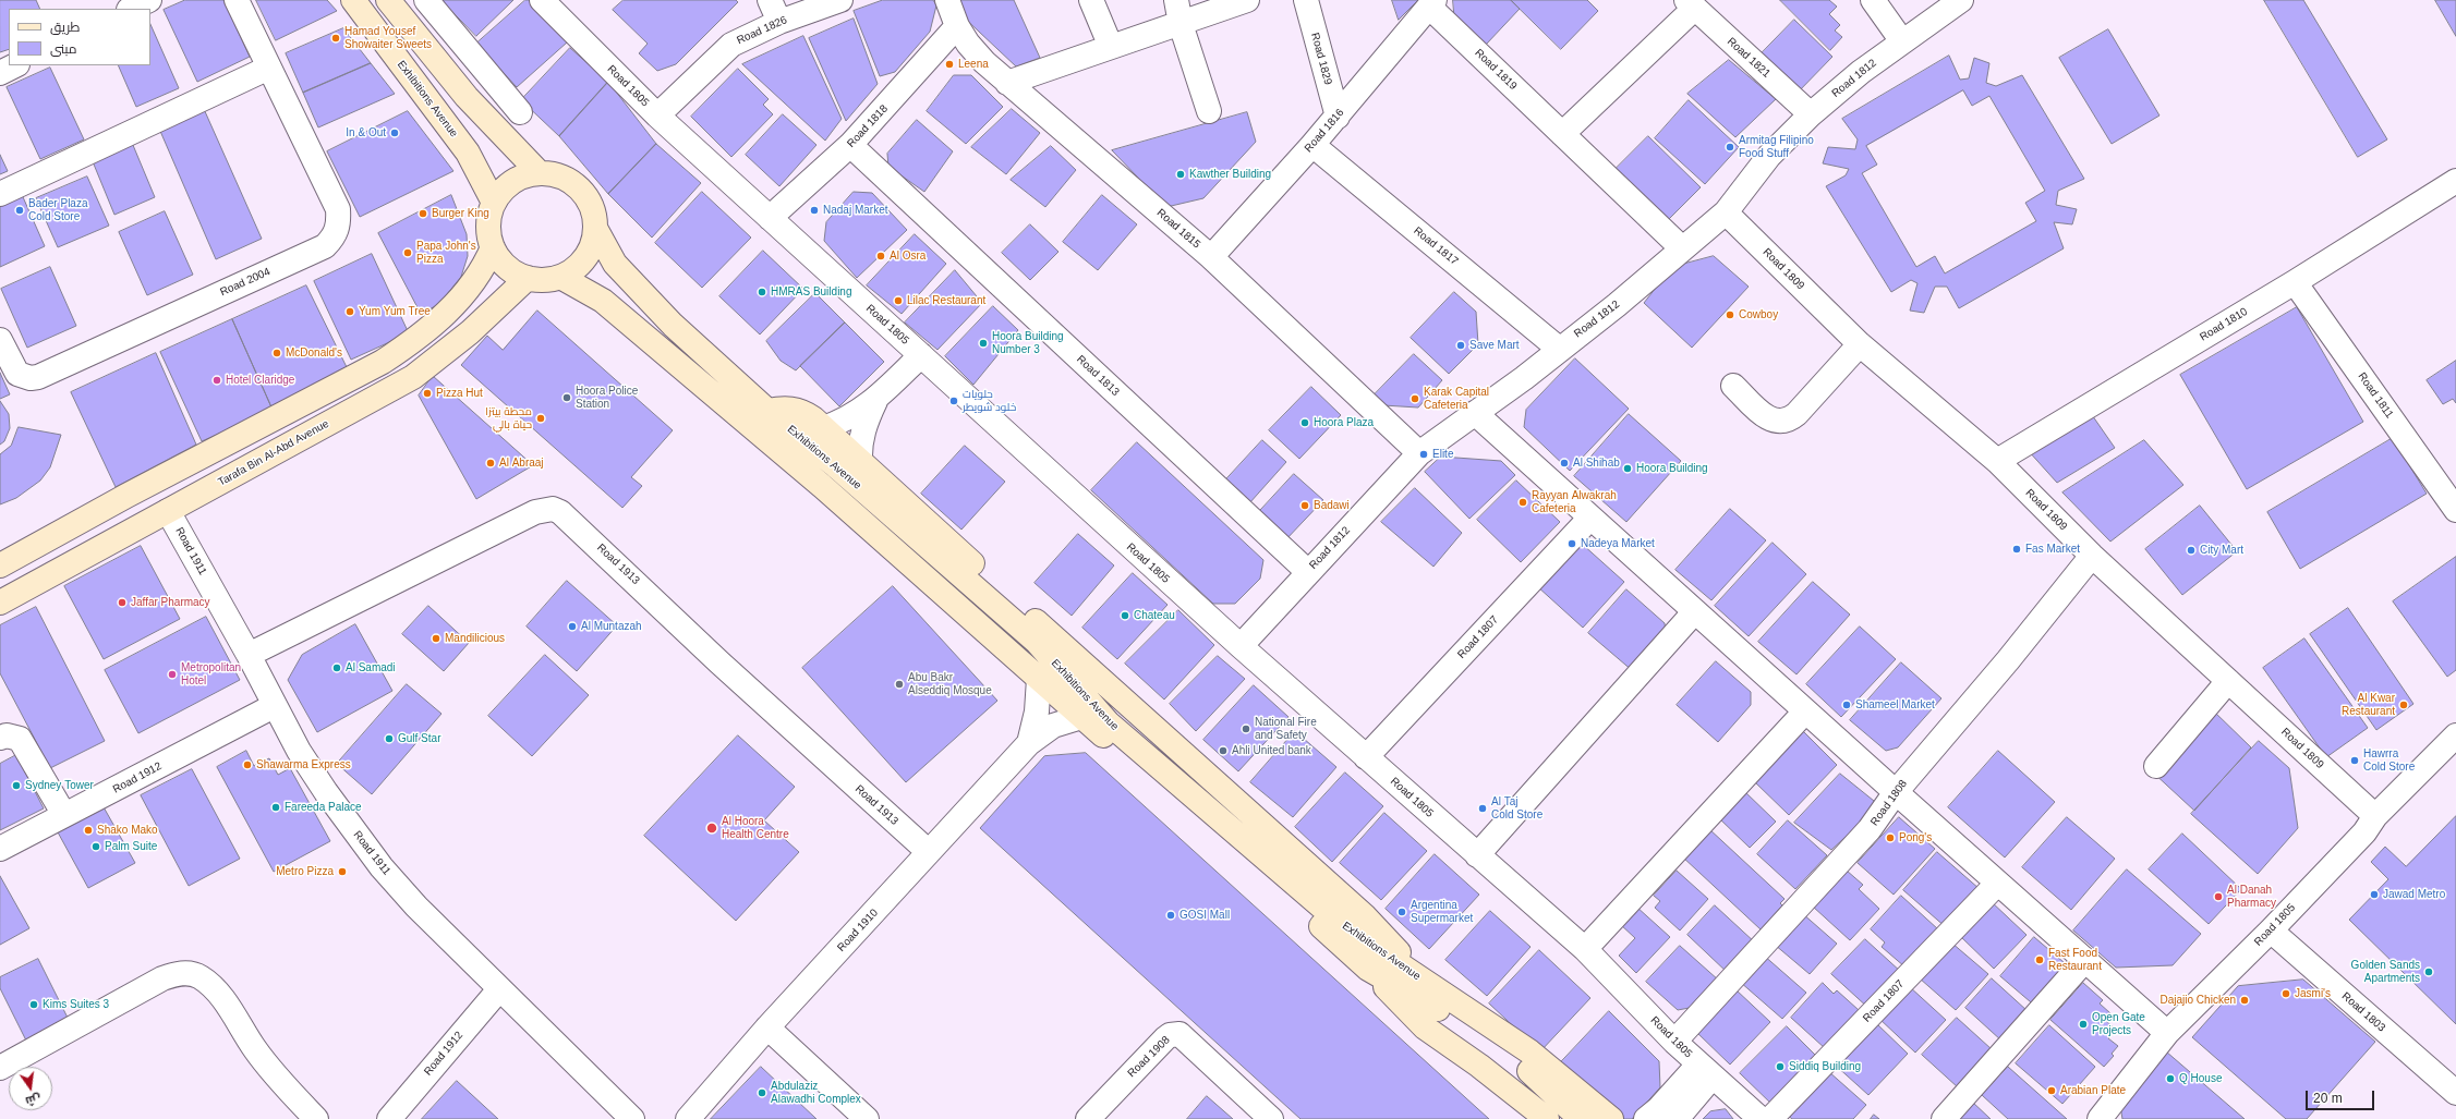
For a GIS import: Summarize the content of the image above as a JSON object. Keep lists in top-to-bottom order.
{
  "streets": {
    "main road": ["Exhibitions Avenue", "Tarafa Bin Al-Abd Avenue"],
    "street": [
      "Road 1826",
      "Road 1821",
      "Road 1829",
      "Road 1819",
      "Road 1812",
      "Road 1805",
      "Road 1818",
      "Road 1816",
      "Road 1815",
      "Road 1817",
      "Road 1809",
      "Road 2004",
      "Road 1810",
      "Road 1813",
      "Road 1811",
      "Road 1911",
      "Road 1913",
      "Road 1807",
      "Road 1912",
      "Road 1808",
      "Road 1910",
      "Road 1803",
      "Road 1908"
    ]
  },
  "crossings": [
    ["Road 1826", "Road 1805"],
    ["Road 1821", "Road 1812"],
    ["Road 1829", "Road 1816"],
    ["Road 1819", "Road 1812"],
    ["Road 1819", "Road 1816"],
    ["Road 1812", "Road 1805"],
    ["Road 1812", "Road 1815"],
    ["Road 1812", "Road 1817"],
    ["Road 1812", "Road 1809"],
    ["Road 1812", "Road 1813"],
    ["Road 1805", "Road 1818"],
    ["Road 1805", "Road 1809"],
    ["Road 1805", "Road 1807"],
    ["Road 1805", "Road 1808"],
    ["Road 1805", "Road 1803"],
    ["Exhibitions Avenue", "Tarafa Bin Al-Abd Avenue"],
    ["Exhibitions Avenue", "Road 1910"],
    ["Road 1818", "Road 1815"],
    ["Road 1818", "Road 1813"],
    ["Road 1816", "Road 1815"],
    ["Road 1816", "Road 1817"],
    ["Road 1809", "Road 1810"],
    ["Road 1809", "Road 1808"],
    ["Road 1810", "Road 1811"],
    ["Tarafa Bin Al-Abd Avenue", "Road 1911"],
    ["Road 1911", "Road 1913"],
    ["Road 1911", "Road 1912"],
    ["Road 1913", "Road 1910"]
  ],
  "places": [
    "Hamad Yousef Showaiter Sweets",
    "Leena",
    "In & Out",
    "Armitag Filipino Food Stuff",
    "Kawther Building",
    "Bader Plaza Cold Store",
    "Nadaj Market",
    "Burger King",
    "Papa John's Pizza",
    "Al Osra",
    "HMRAS Building",
    "Lilac Restaurant",
    "Yum Yum Tree",
    "Cowboy",
    "Hoora Building Number 3",
    "Save Mart",
    "McDonald's",
    "Hotel Claridge",
    "Pizza Hut",
    "Hoora Police Station",
    "Karak Capital Cafeteria",
    "حلويات خلود شويطر",
    "محطة بيتزا حياة بالي",
    "Hoora Plaza",
    "Elite",
    "Al Abraaj",
    "Al Shihab",
    "Hoora Building",
    "Rayyan Alwakrah Cafeteria",
    "Badawi",
    "Nadeya Market",
    "Fas Market",
    "City Mart",
    "Jaffar Pharmacy",
    "Chateau",
    "Al Muntazah",
    "Mandilicious",
    "Al Samadi",
    "Metropolitan Hotel",
    "Abu Bakr Alseddiq Mosque",
    "Shameel Market",
    "Al Kwar Restaurant",
    "National Fire and Safety",
    "Gulf Star",
    "Ahli United bank",
    "Hawrra Cold Store",
    "Shawarma Express",
    "Sydney Tower",
    "Fareeda Palace",
    "Al Taj Cold Store",
    "Al Hoora Health Centre",
    "Shako Mako",
    "Pong's",
    "Palm Suite",
    "Metro Pizza",
    "Jawad Metro",
    "Al Danah Pharmacy",
    "Argentina Supermarket",
    "GOSI Mall",
    "Fast Food Restaurant",
    "Golden Sands Apartments",
    "Jasmi's",
    "Dajajio Chicken",
    "Kims Suites 3",
    "Open Gate Projects",
    "Siddiq Building",
    "Q House",
    "Arabian Plate",
    "Abdulaziz Alawadhi Complex"
  ],
  "legend": ["طريق", "مبنى"],
  "scale_bar": "20 m",
  "north": "bottom"
}
